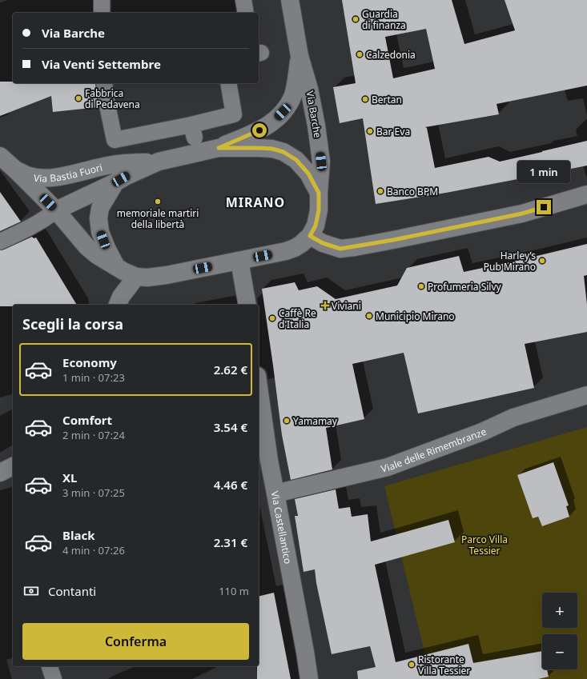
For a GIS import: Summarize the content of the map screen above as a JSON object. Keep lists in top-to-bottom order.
{
  "streets": {
    "street": [
      "Via Barche",
      "Via Bastia Fuori",
      "Viale delle Rimembranze",
      "Via Castellantico"
    ]
  },
  "crossings": [
    ["Viale delle Rimembranze", "Via Castellantico"]
  ],
  "districts": ["MIRANO"],
  "parks": ["Parco Villa Tessier"],
  "places": {
    "other": [
      "Guardia di finanza",
      "Calzedonia",
      "Fabbrica di Pedavena",
      "Bertan",
      "Bar Eva",
      "Banco BPM",
      "memoriale martiri della libertà",
      "Harley’s Pub Mirano",
      "Profumeria Silvy",
      "Municipio Mirano",
      "Caffè Re d'Italia",
      "Yamamay",
      "Ristorante Villa Tessier"
    ],
    "health": ["Viviani"]
  },
  "page": {
    "banner": ["Via Barche", "Via Venti Settembre"],
    "bubble": "1 min",
    "heading": "Scegli la corsa",
    "list": [
      {
        "name": "Economy",
        "note": "1 min · 07:23",
        "value": "2.62 €"
      },
      {
        "name": "Comfort",
        "note": "2 min · 07:24",
        "value": "3.54 €"
      },
      {
        "name": "XL",
        "note": "3 min · 07:25",
        "value": "4.46 €"
      },
      {
        "name": "Black",
        "note": "4 min · 07:26",
        "value": "2.31 €"
      }
    ],
    "pay": ["Contanti", "110 m"],
    "map_buttons": ["+", "−"],
    "buttons": "Conferma"
  }
}
